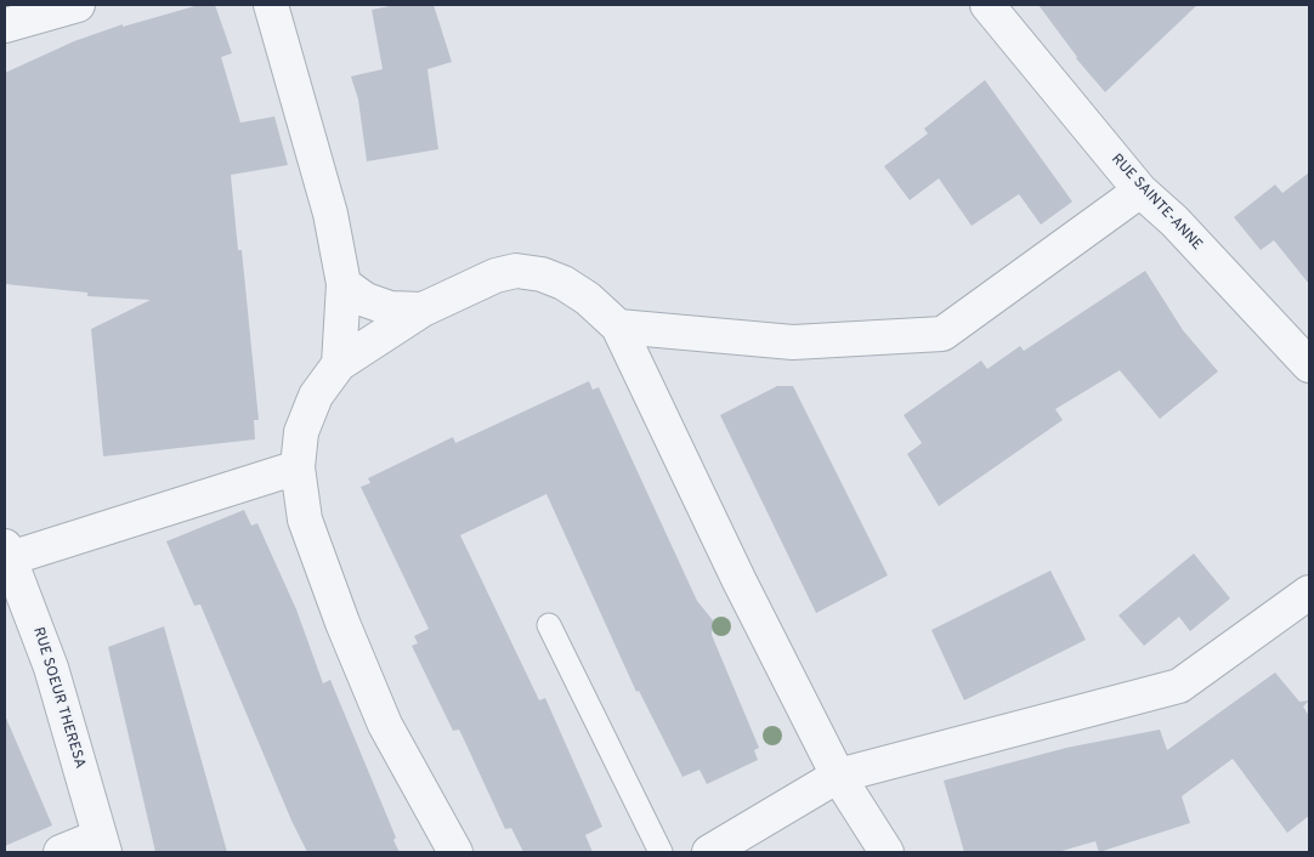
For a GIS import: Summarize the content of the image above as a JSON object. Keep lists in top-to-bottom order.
{
  "streets": {
    "street": ["RUE SAINTE-ANNE", "RUE SOEUR THERESA"]
  }
}
